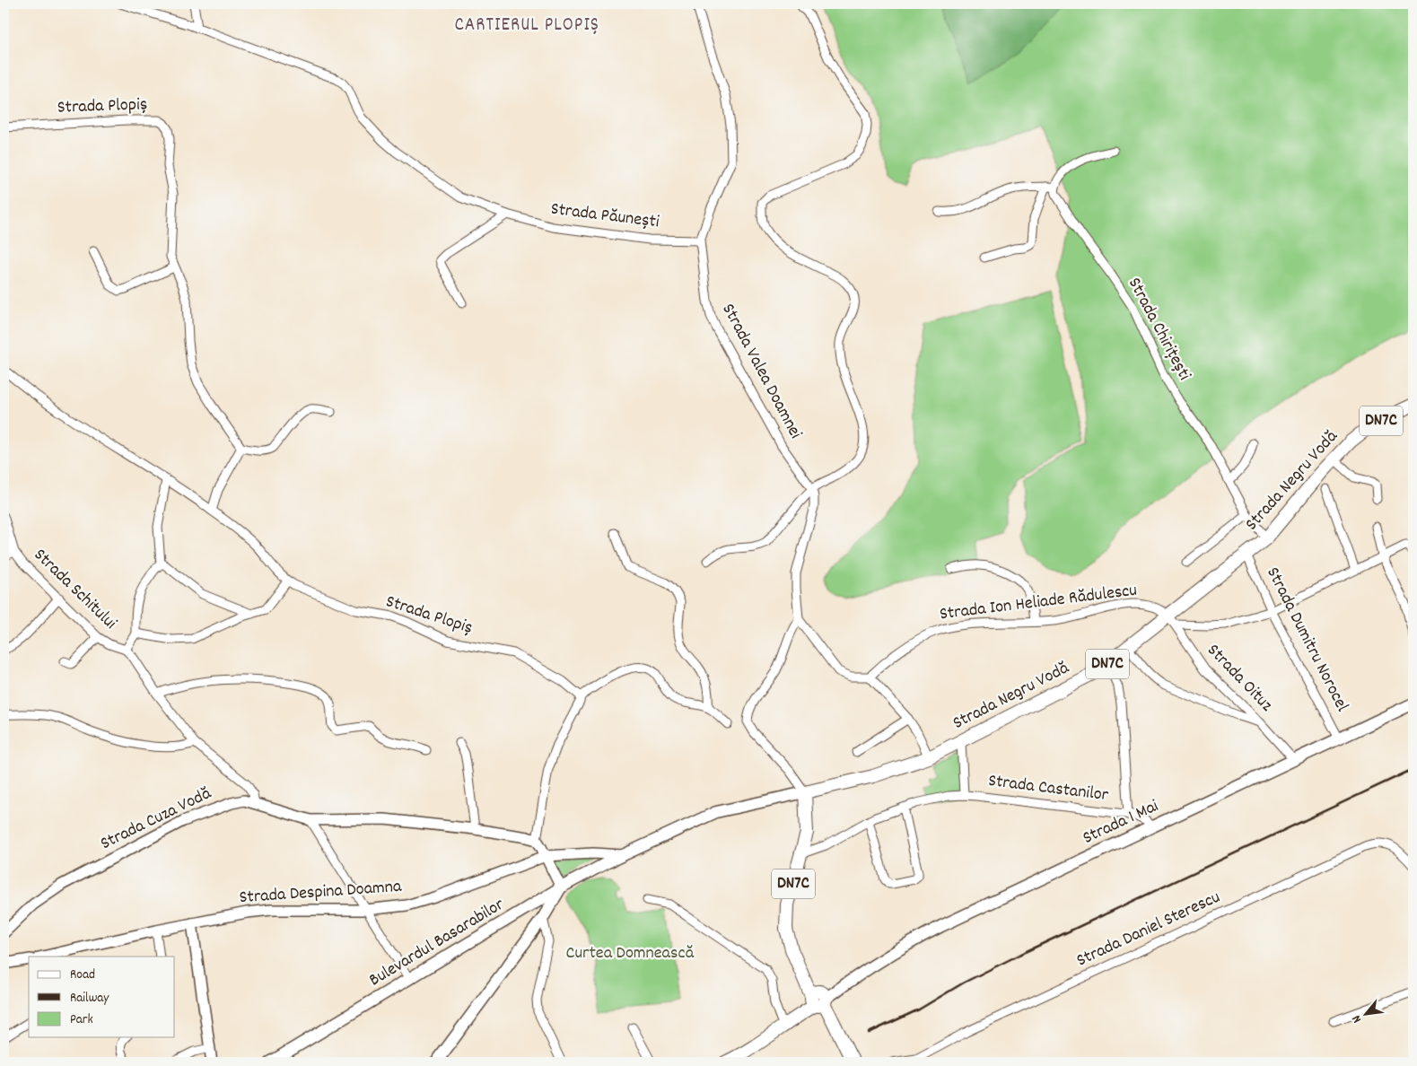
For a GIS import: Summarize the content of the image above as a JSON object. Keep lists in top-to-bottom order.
{
  "streets": {
    "main road": [
      "DN7C",
      "Strada Negru Vodă",
      "Strada 1 Mai",
      "Bulevardul Basarabilor"
    ],
    "street": [
      "Strada Plopiș",
      "Strada Păunești",
      "Strada Chirițești",
      "Strada Valea Doamnei",
      "Strada Schitului",
      "Strada Ion Heliade Rădulescu",
      "Strada Dumitru Norocel",
      "Strada Oituz",
      "Strada Castanilor",
      "Strada Cuza Vodă",
      "Strada Despina Doamna",
      "Strada Daniel Sterescu"
    ]
  },
  "crossings": [
    ["Strada Păunești", "Strada Valea Doamnei"],
    ["Strada Chirițești", "Strada Negru Vodă"],
    ["DN7C", "Strada Negru Vodă"],
    ["DN7C", "Strada Castanilor"],
    ["DN7C", "Strada 1 Mai"],
    ["Strada Negru Vodă", "Strada Ion Heliade Rădulescu"],
    ["Strada Negru Vodă", "Strada Dumitru Norocel"],
    ["Strada Negru Vodă", "Strada Oituz"],
    ["Strada Negru Vodă", "Strada Despina Doamna"],
    ["Strada Negru Vodă", "Bulevardul Basarabilor"],
    ["Strada Schitului", "Strada Cuza Vodă"],
    ["Strada Ion Heliade Rădulescu", "Strada Oituz"],
    ["Strada Dumitru Norocel", "Strada 1 Mai"],
    ["Strada Oituz", "Strada 1 Mai"],
    ["Strada Castanilor", "Strada 1 Mai"],
    ["Strada Despina Doamna", "Bulevardul Basarabilor"]
  ],
  "districts": ["CARTIERUL PLOPIȘ"],
  "parks": ["Curtea Domnească"],
  "legend": ["Road", "Railway", "Park"],
  "north": "bottom left"
}
